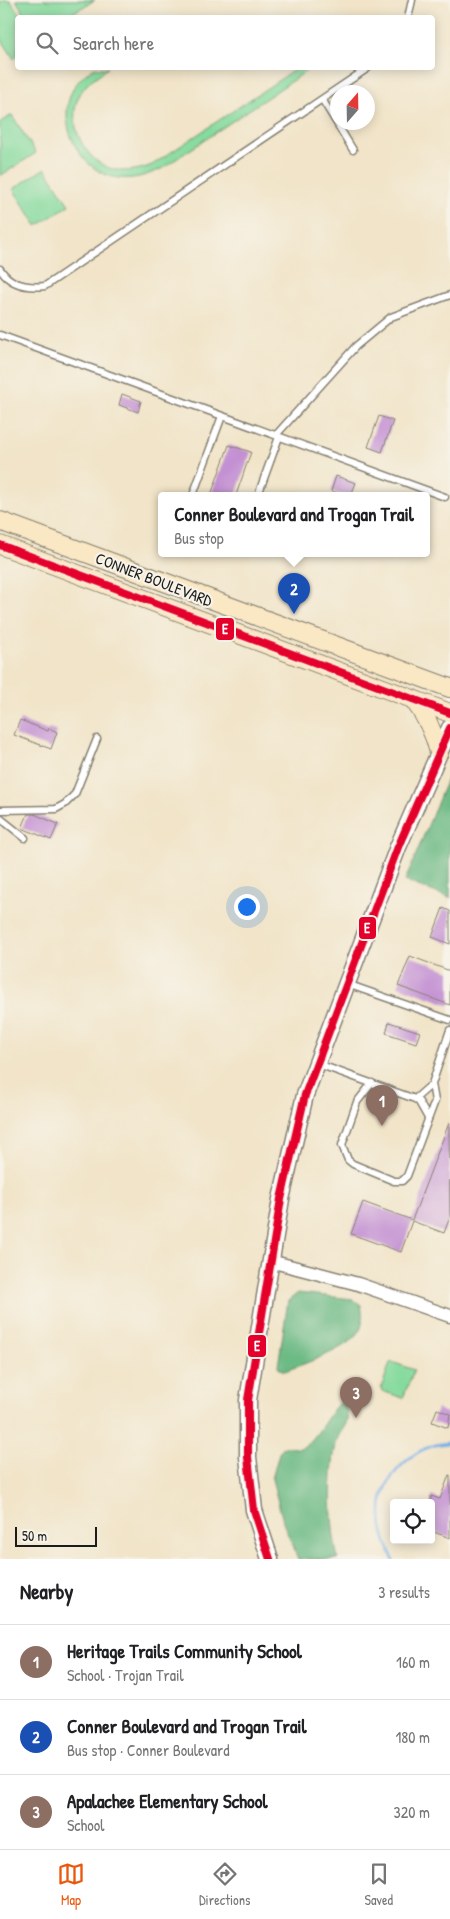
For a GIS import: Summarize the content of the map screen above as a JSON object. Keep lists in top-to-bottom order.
{
  "streets": {
    "main road": ["CONNER BOULEVARD"]
  },
  "lines": ["transit line E"],
  "scale_bar": "50 m",
  "north": "top",
  "page": {
    "search": "Search here",
    "popup": ["Conner Boulevard and Trogan Trail", "Bus stop"],
    "pins": ["2", "1", "3"],
    "scale": "50 m",
    "heading": ["Nearby", "3 results"],
    "list": [
      {
        "mark": "1",
        "name": "Heritage Trails Community School",
        "note": "School · Trojan Trail",
        "value": "160 m"
      },
      {
        "mark": "2",
        "name": "Conner Boulevard and Trogan Trail",
        "note": "Bus stop · Conner Boulevard",
        "value": "180 m"
      },
      {
        "mark": "3",
        "name": "Apalachee Elementary School",
        "note": "School",
        "value": "320 m"
      }
    ],
    "nav": ["Map", "Directions", "Saved"]
  }
}
